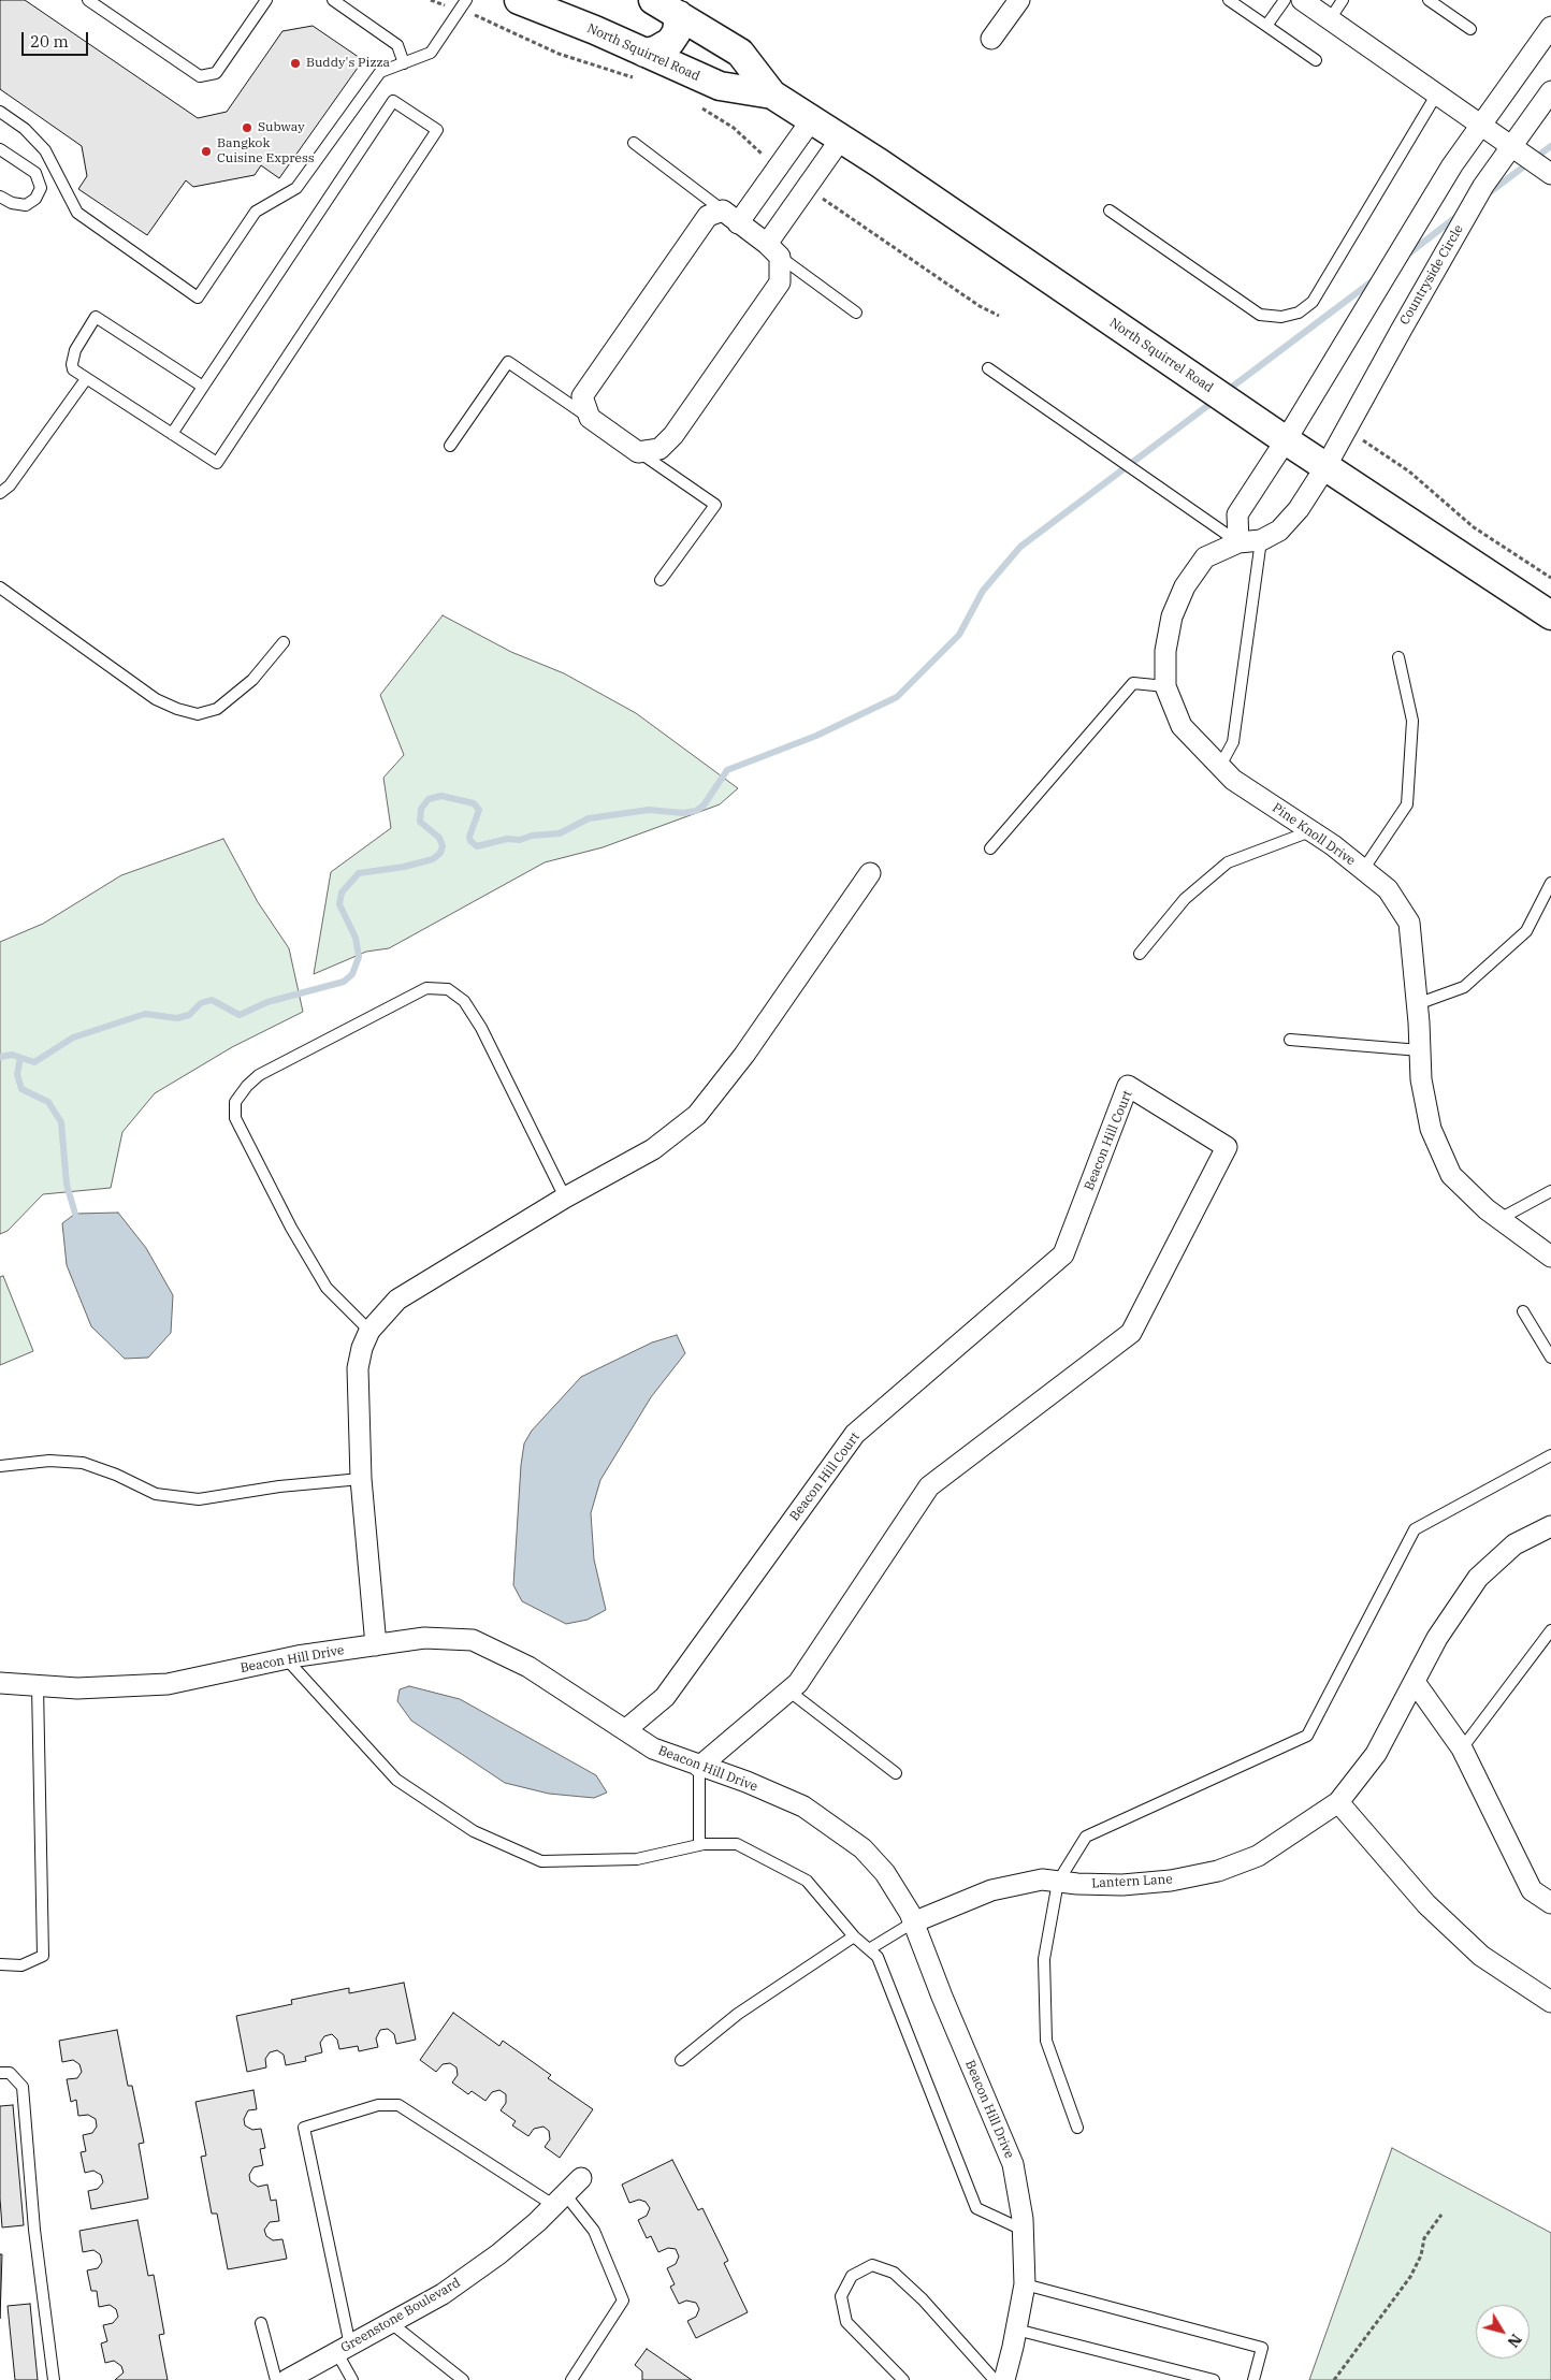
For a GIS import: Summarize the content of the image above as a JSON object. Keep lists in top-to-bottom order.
{
  "streets": {
    "street": [
      "North Squirrel Road",
      "Countryside Circle",
      "Pine Knoll Drive",
      "Beacon Hill Court",
      "Beacon Hill Drive",
      "Lantern Lane",
      "Greenstone Boulevard"
    ]
  },
  "crossings": [
    ["North Squirrel Road", "Countryside Circle"],
    ["North Squirrel Road", "Pine Knoll Drive"],
    ["Countryside Circle", "Pine Knoll Drive"],
    ["Beacon Hill Court", "Beacon Hill Drive"],
    ["Beacon Hill Drive", "Lantern Lane"]
  ],
  "places": ["Buddy's Pizza", "Subway", "Bangkok Cuisine Express"],
  "scale_bar": "20 m",
  "north": "bottom right"
}
